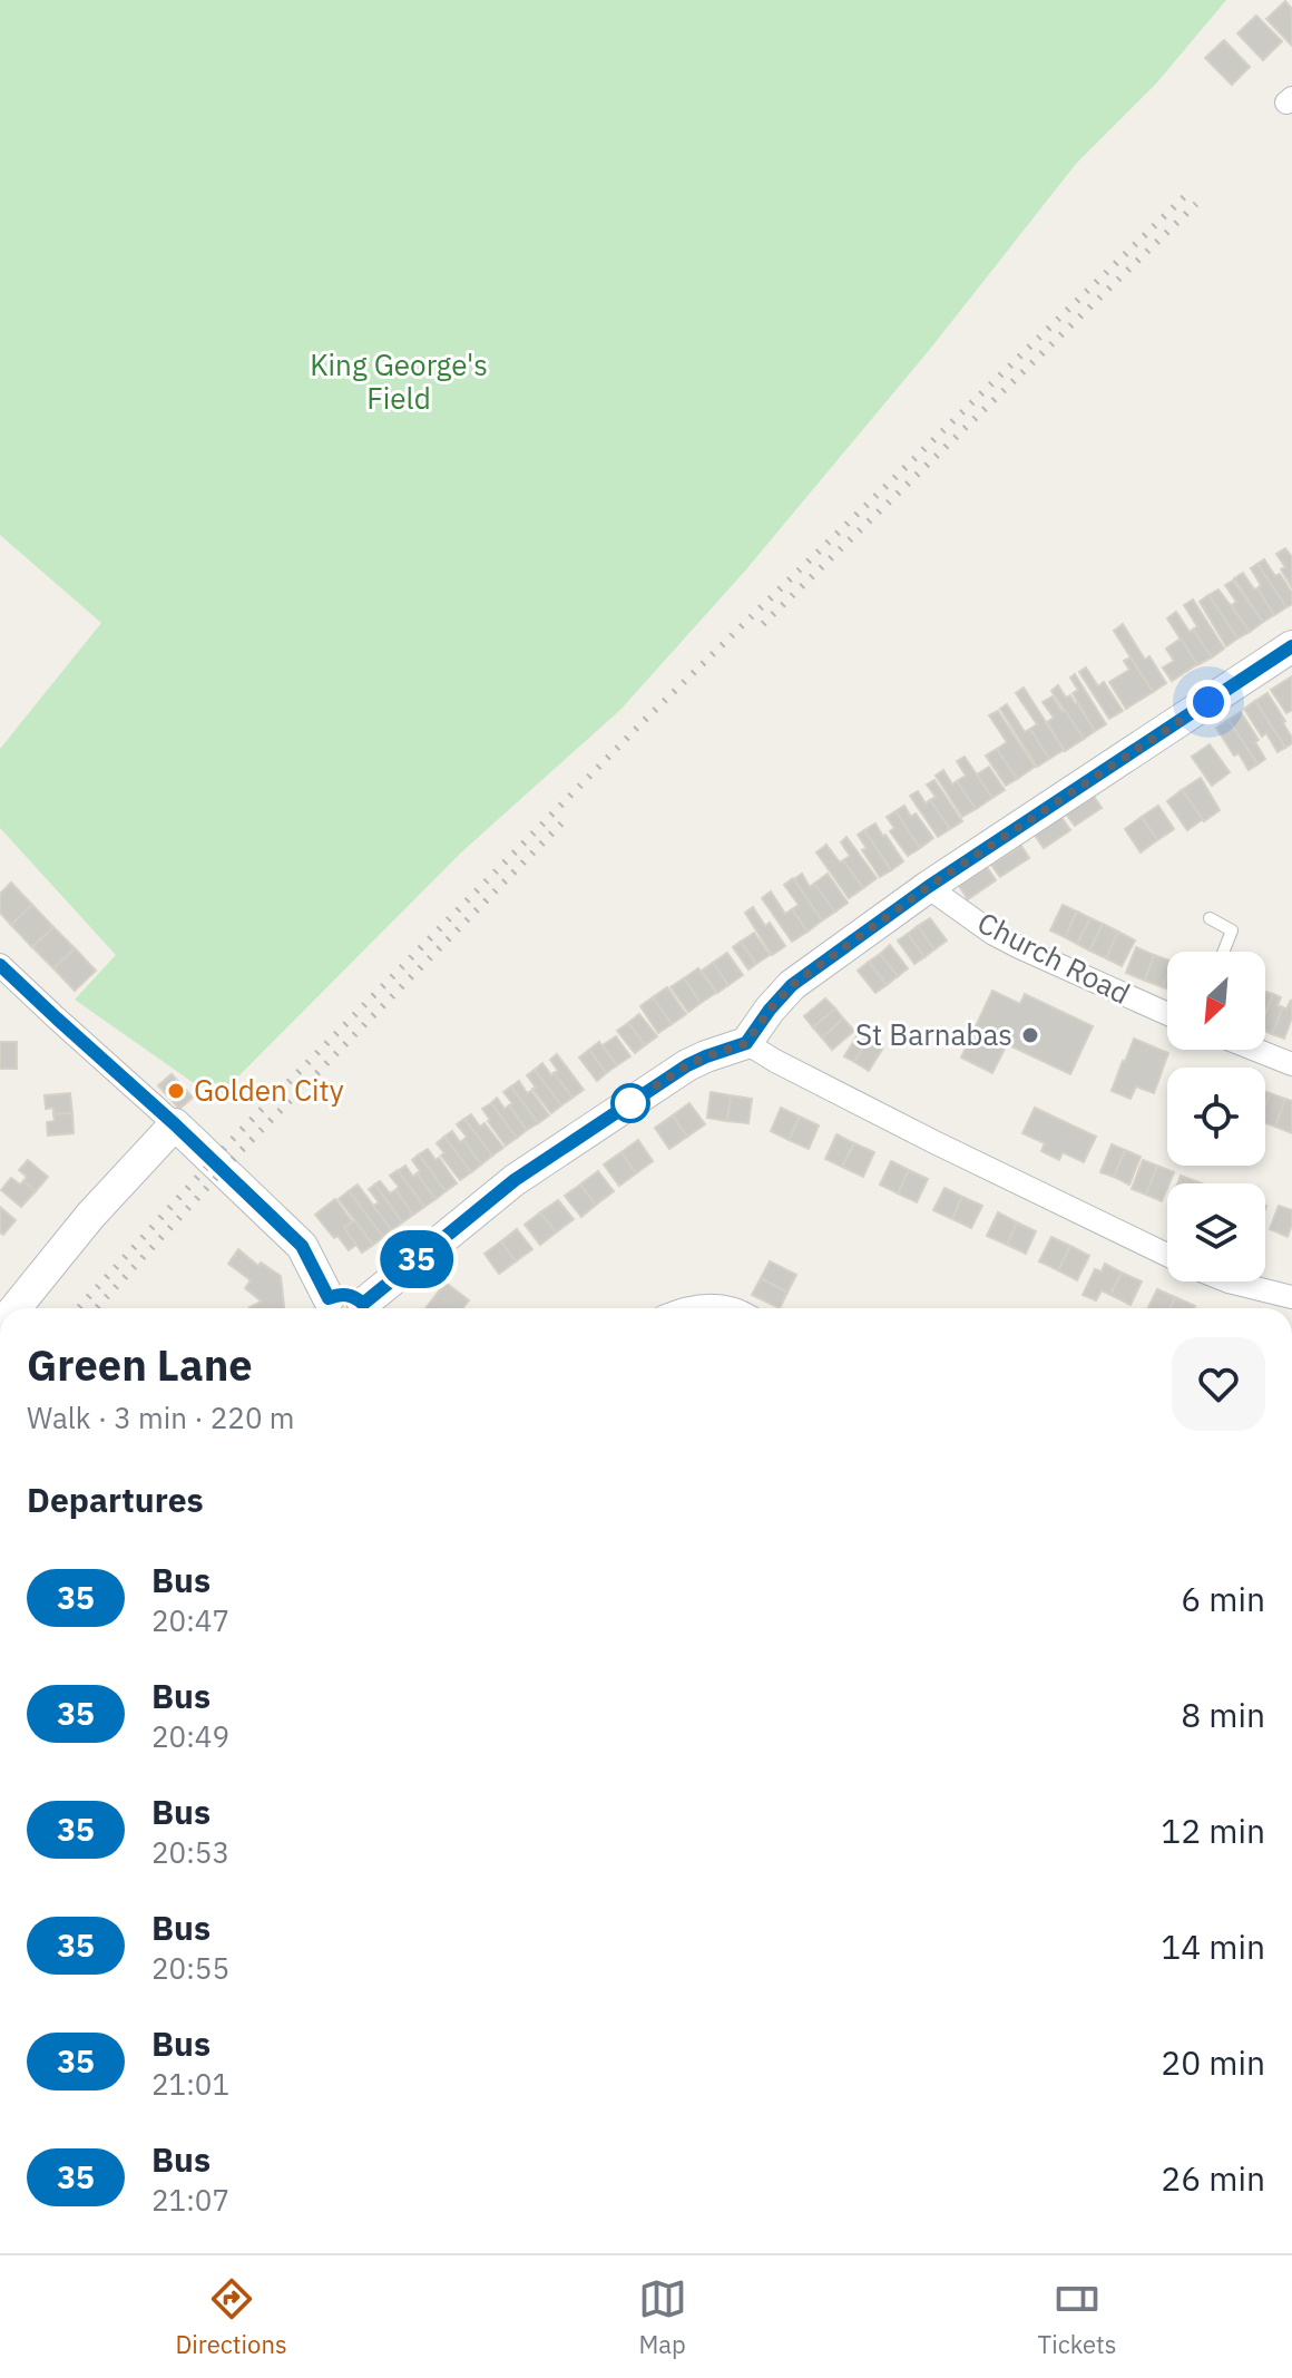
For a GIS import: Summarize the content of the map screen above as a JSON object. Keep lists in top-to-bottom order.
{
  "streets": {
    "street": ["Church Road"]
  },
  "parks": ["King George's Field"],
  "places": ["St Barnabas", "Golden City"],
  "lines": ["bus line 35"],
  "north": "bottom left",
  "page": {
    "on_map": "35",
    "heading": [
      ["Green Lane", "Walk · 3 min · 220 m"],
      "Departures"
    ],
    "list": [
      {
        "mark": "35",
        "name": "Bus",
        "note": "20:47",
        "value": "6 min"
      },
      {
        "mark": "35",
        "name": "Bus",
        "note": "20:49",
        "value": "8 min"
      },
      {
        "mark": "35",
        "name": "Bus",
        "note": "20:53",
        "value": "12 min"
      },
      {
        "mark": "35",
        "name": "Bus",
        "note": "20:55",
        "value": "14 min"
      },
      {
        "mark": "35",
        "name": "Bus",
        "note": "21:01",
        "value": "20 min"
      },
      {
        "mark": "35",
        "name": "Bus",
        "note": "21:07",
        "value": "26 min"
      }
    ],
    "tabs": ["Directions", "Map", "Tickets"]
  }
}
